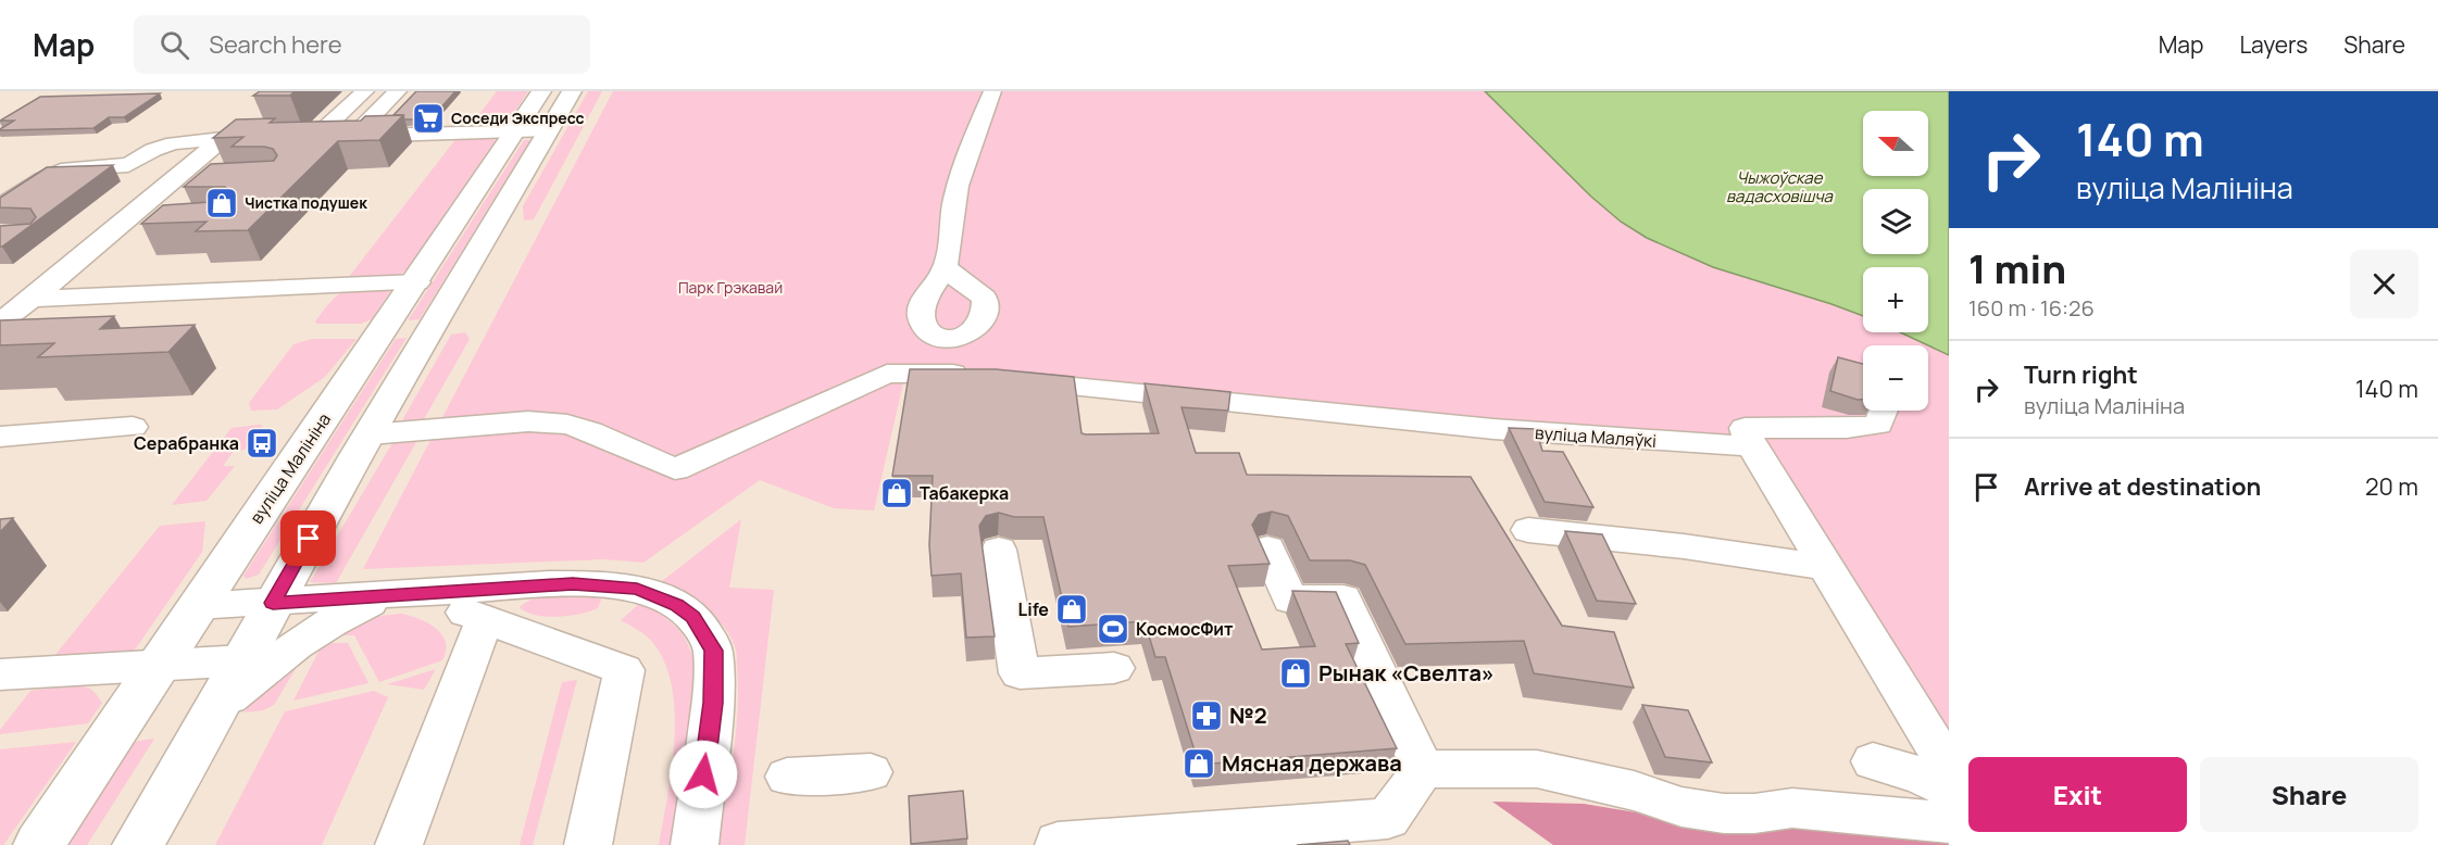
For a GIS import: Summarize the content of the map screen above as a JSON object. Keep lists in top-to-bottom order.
{
  "streets": {
    "main road": ["вуліца Малініна"],
    "street": ["вуліца Маляўкі"]
  },
  "water": ["Чыжоўскае вадасховішча"],
  "parks": ["Парк Грэкавай"],
  "places": {
    "supermarket": ["Соседи Экспресс"],
    "shop": [
      "Чистка подушек",
      "Табакерка",
      "Life",
      "Рынак «Свелта»",
      "Мясная держава"
    ],
    "bus stop": ["Серабранка"],
    "sports": ["КосмосФит"],
    "pharmacy": ["№2"]
  },
  "north": "left",
  "page": {
    "header": "Map",
    "search": "Search here",
    "nav": ["Map", "Layers", "Share"],
    "turn": ["140 m", "вуліца Малініна"],
    "map_buttons": ["+", "−"],
    "heading": ["1 min", "160 m · 16:26"],
    "list": [
      {
        "name": "Turn right",
        "note": "вуліца Малініна",
        "value": "140 m"
      },
      {
        "name": "Arrive at destination",
        "value": "20 m"
      }
    ],
    "buttons": ["Exit", "Share"]
  }
}
